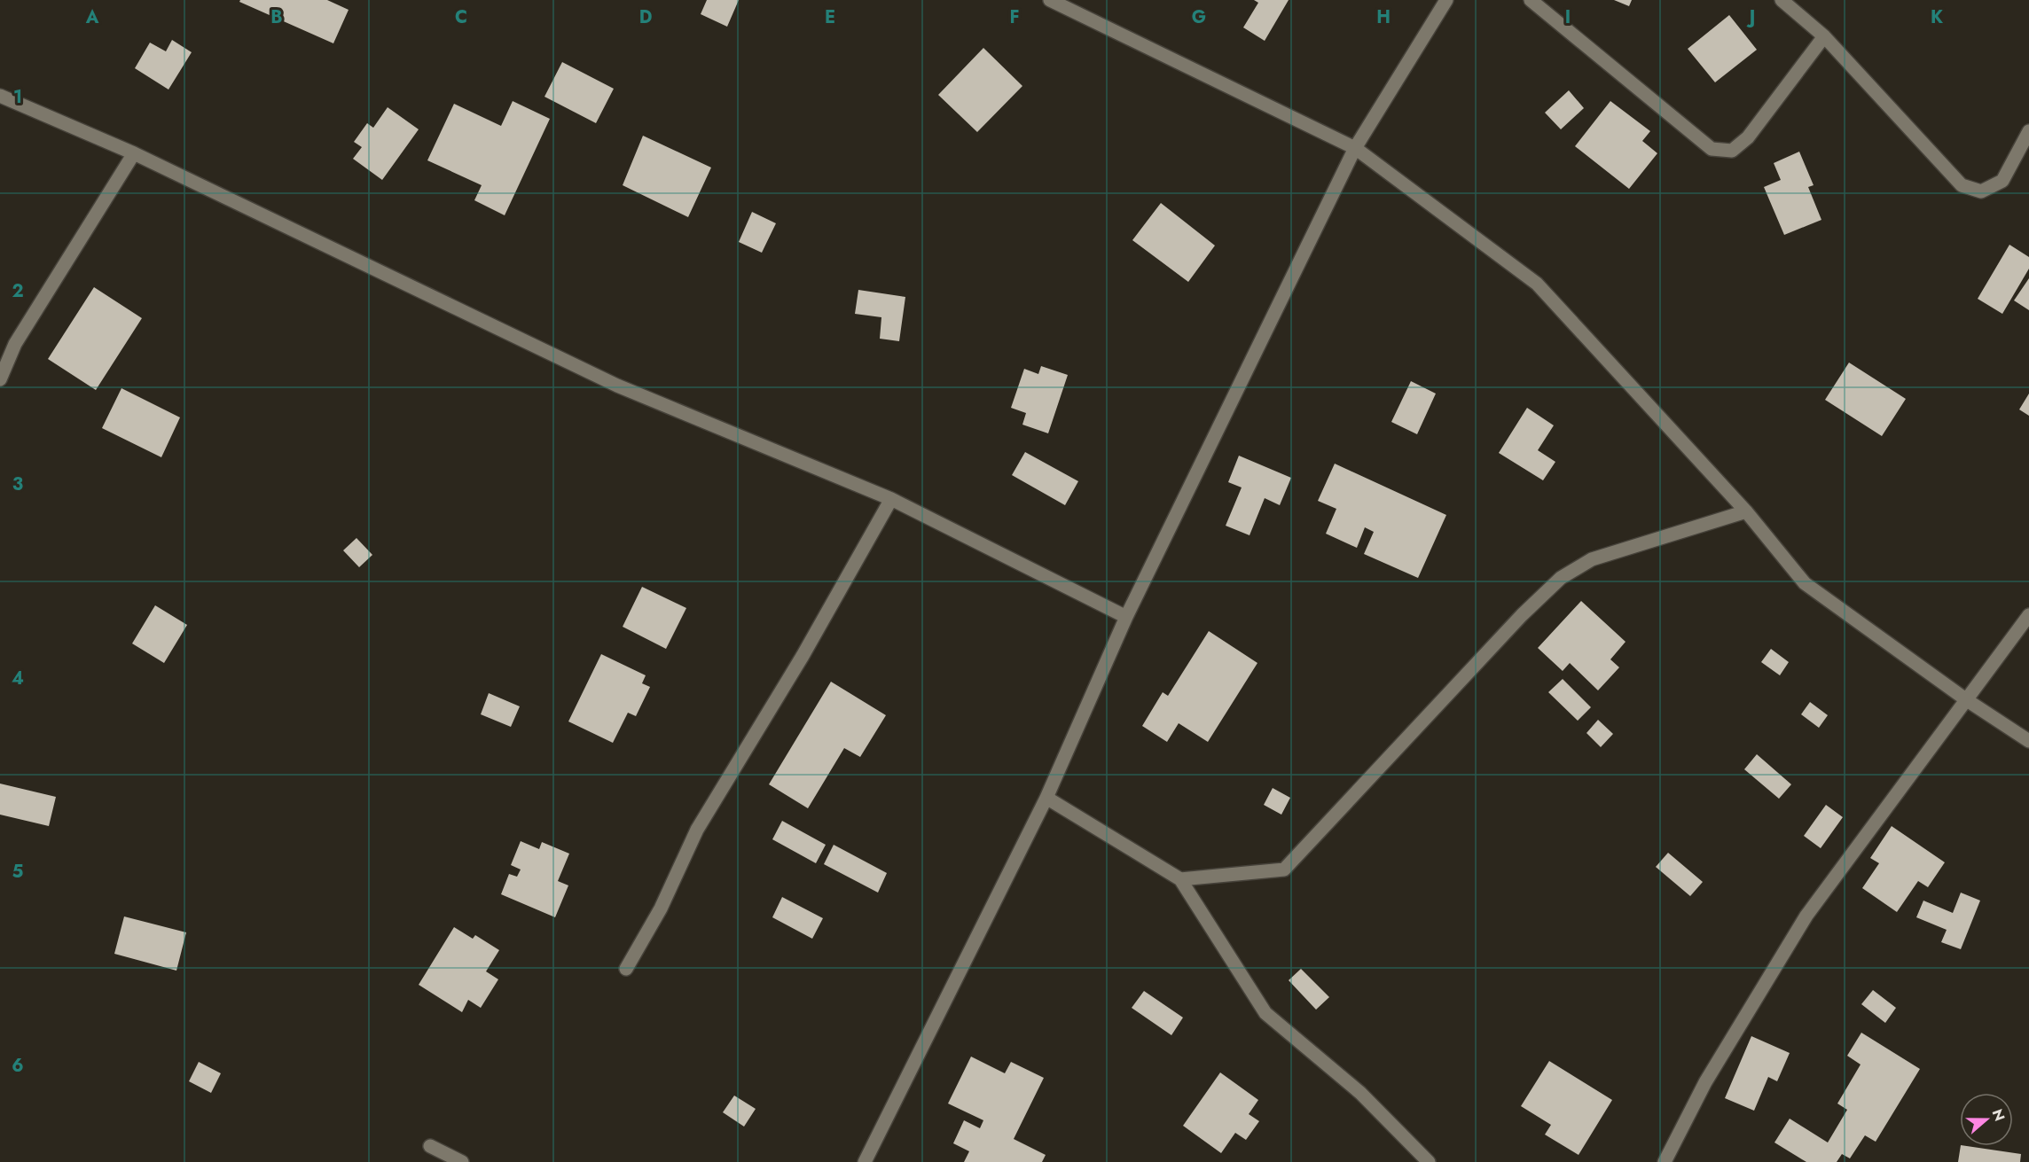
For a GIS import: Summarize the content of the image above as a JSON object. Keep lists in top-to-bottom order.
{
  "north": "right",
  "grid": {
    "columns": [
      "A",
      "B",
      "C",
      "D",
      "E",
      "F",
      "G",
      "H",
      "I",
      "J",
      "K"
    ],
    "rows": [
      "1",
      "2",
      "3",
      "4",
      "5",
      "6"
    ]
  }
}
